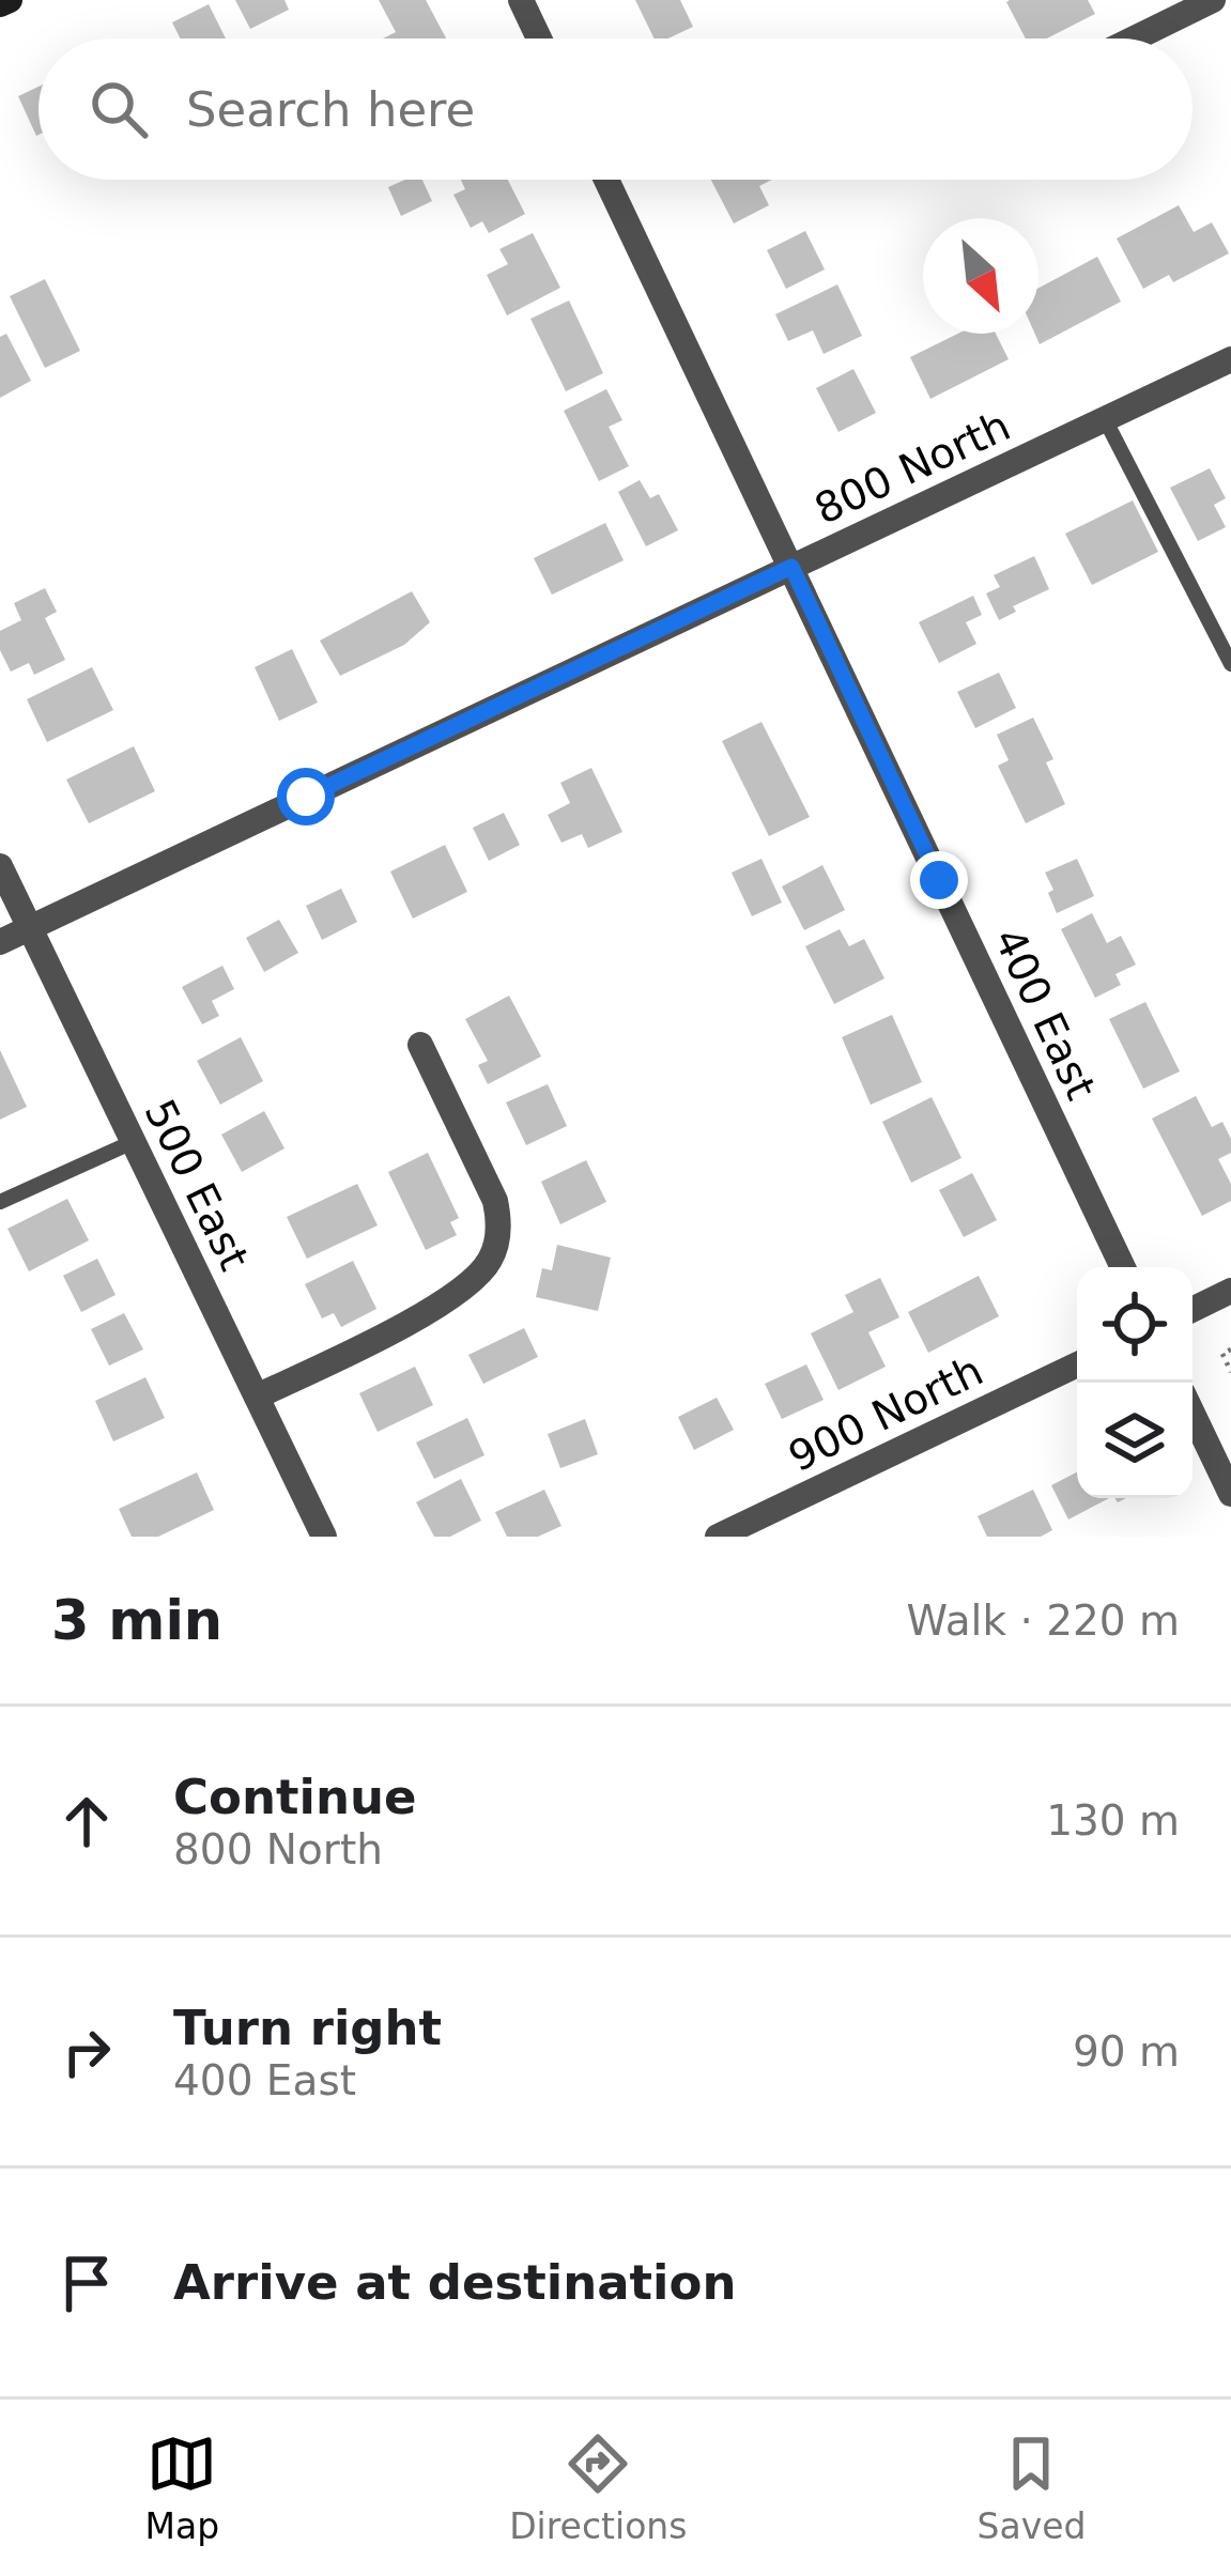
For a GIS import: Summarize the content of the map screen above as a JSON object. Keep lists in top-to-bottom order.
{
  "streets": {
    "street": [
      "800 North",
      "400 East",
      "500 East",
      "900 North"
    ]
  },
  "crossings": [
    ["800 North", "400 East"],
    ["800 North", "500 East"]
  ],
  "north": "bottom right",
  "page": {
    "search": "Search here",
    "heading": ["3 min", "Walk · 220 m"],
    "list": [
      ["Continue", "800 North", "130 m"],
      ["Turn right", "400 East", "90 m"],
      "Arrive at destination"
    ],
    "nav": ["Map", "Directions", "Saved"]
  }
}
